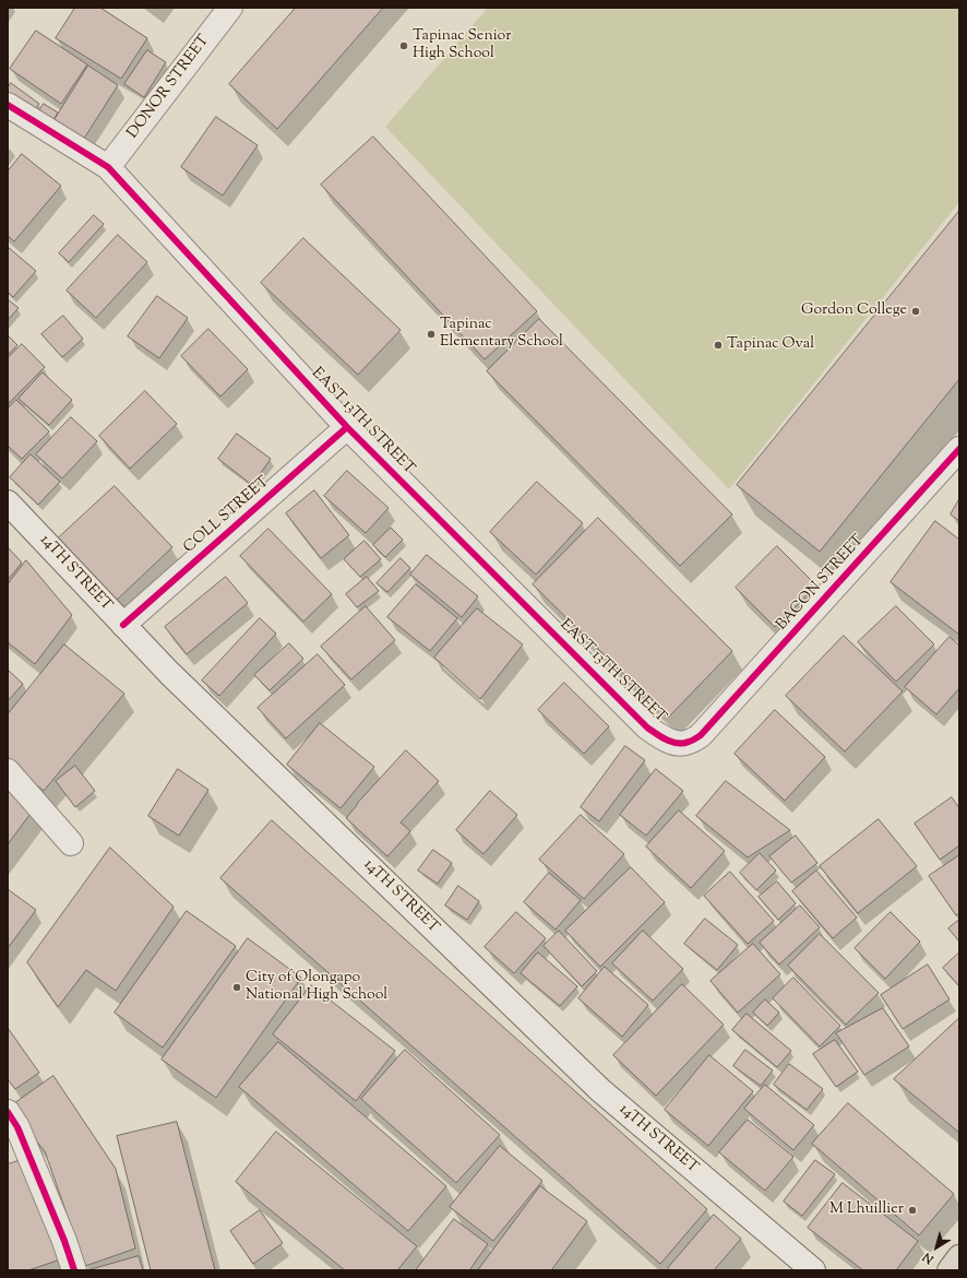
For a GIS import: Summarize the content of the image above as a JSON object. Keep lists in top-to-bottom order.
{
  "streets": {
    "street": [
      "DONOR STREET",
      "EAST 13TH STREET",
      "COLL STREET",
      "14TH STREET",
      "BACON STREET"
    ]
  },
  "crossings": [
    ["DONOR STREET", "EAST 13TH STREET"],
    ["EAST 13TH STREET", "COLL STREET"],
    ["EAST 13TH STREET", "BACON STREET"],
    ["COLL STREET", "14TH STREET"]
  ],
  "places": [
    "Tapinac Senior High School",
    "Gordon College",
    "Tapinac Elementary School",
    "Tapinac Oval",
    "City of Olongapo National High School",
    "M Lhuillier"
  ],
  "north": "bottom left"
}
